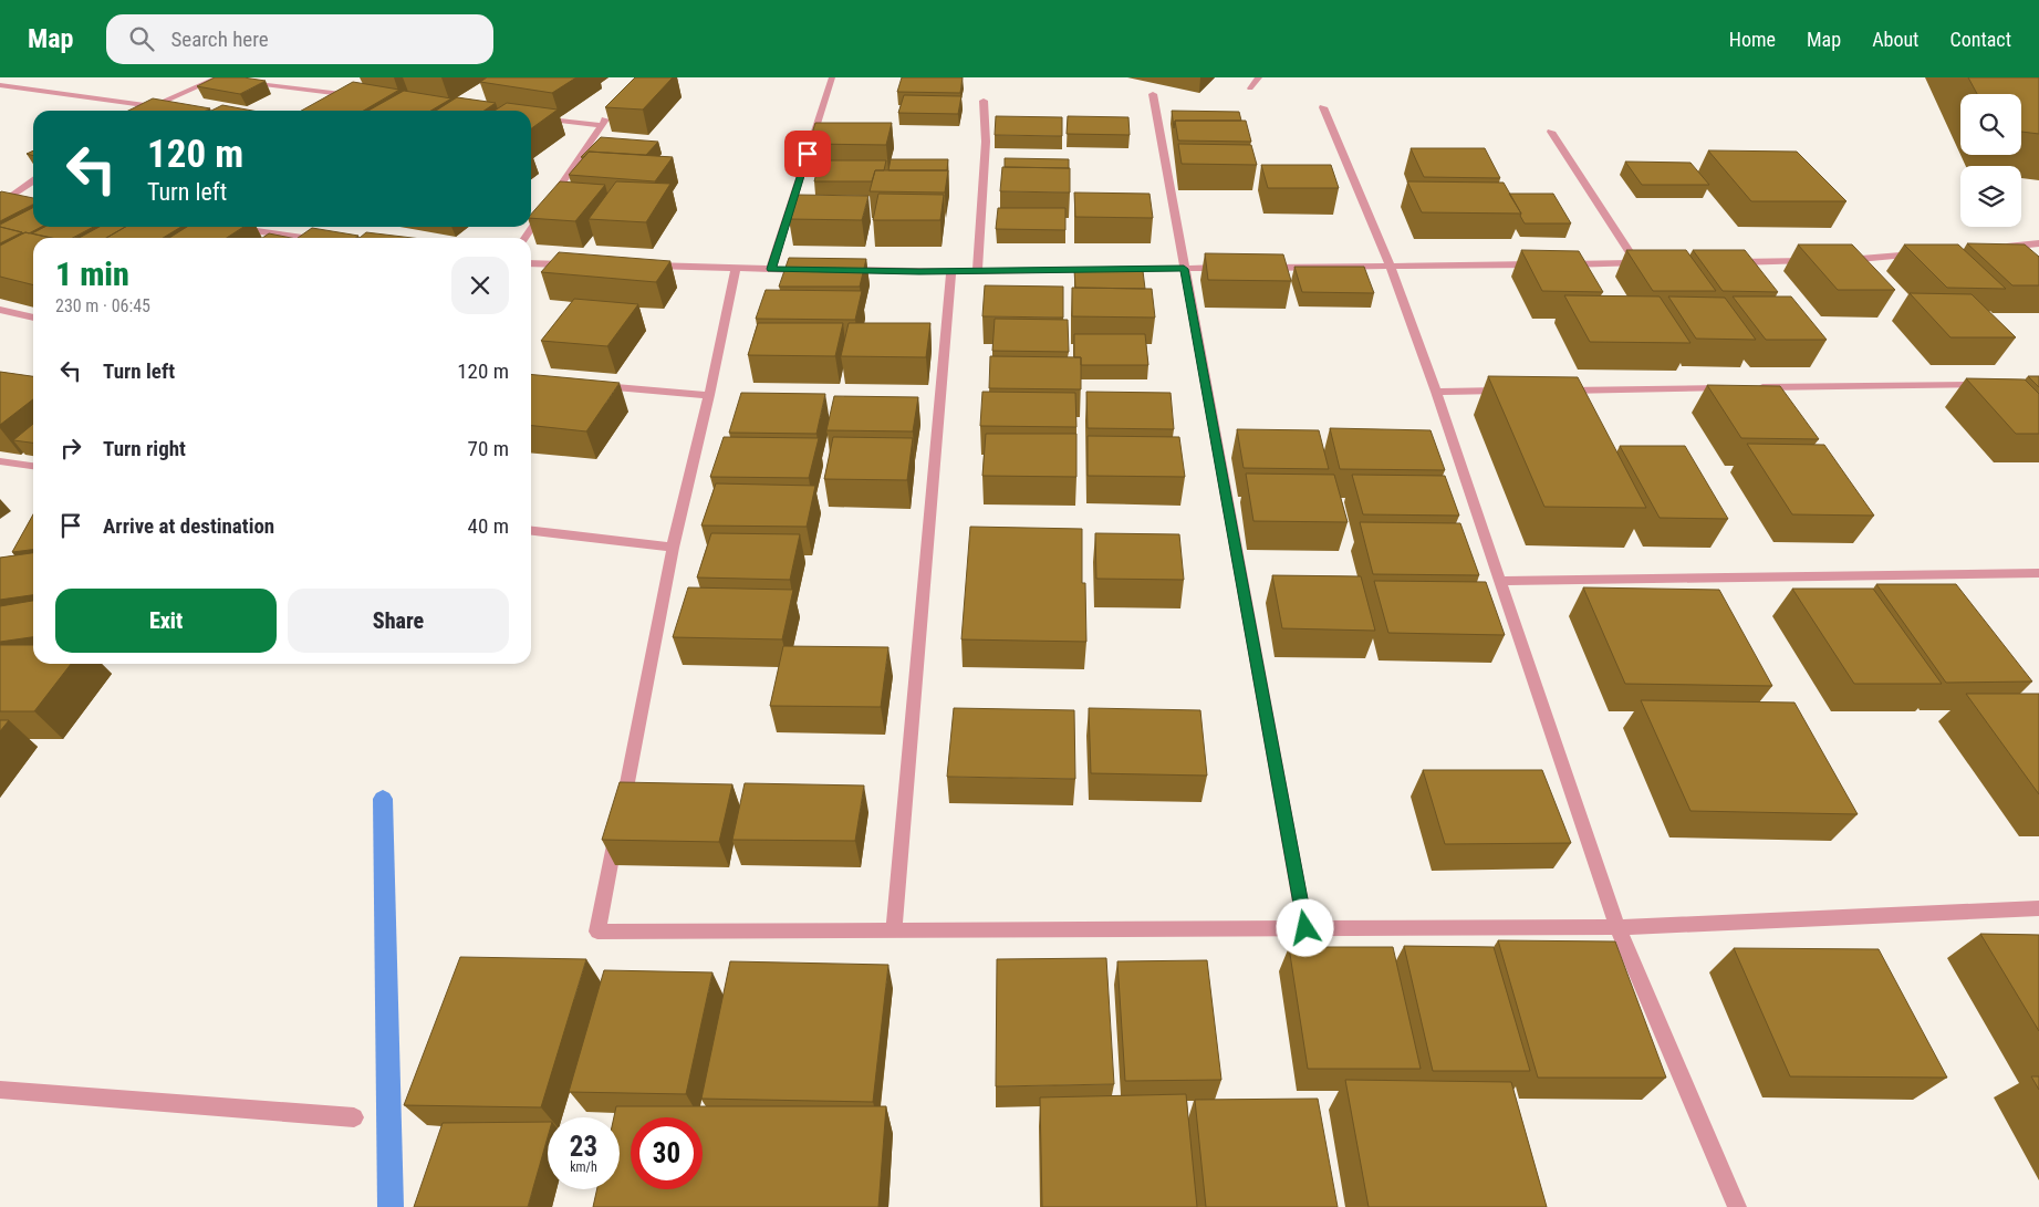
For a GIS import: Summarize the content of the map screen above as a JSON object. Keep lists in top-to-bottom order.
{
  "page": {
    "header": "Map",
    "search": "Search here",
    "nav": [
      "Home",
      "Map",
      "About",
      "Contact"
    ],
    "turn": ["120 m", "Turn left"],
    "heading": ["1 min", "230 m · 06:45"],
    "list": [
      {
        "name": "Turn left",
        "value": "120 m"
      },
      {
        "name": "Turn right",
        "value": "70 m"
      },
      {
        "name": "Arrive at destination",
        "value": "40 m"
      }
    ],
    "buttons": ["Exit", "Share"],
    "speed": "23 km/h",
    "limit": "30"
  }
}
